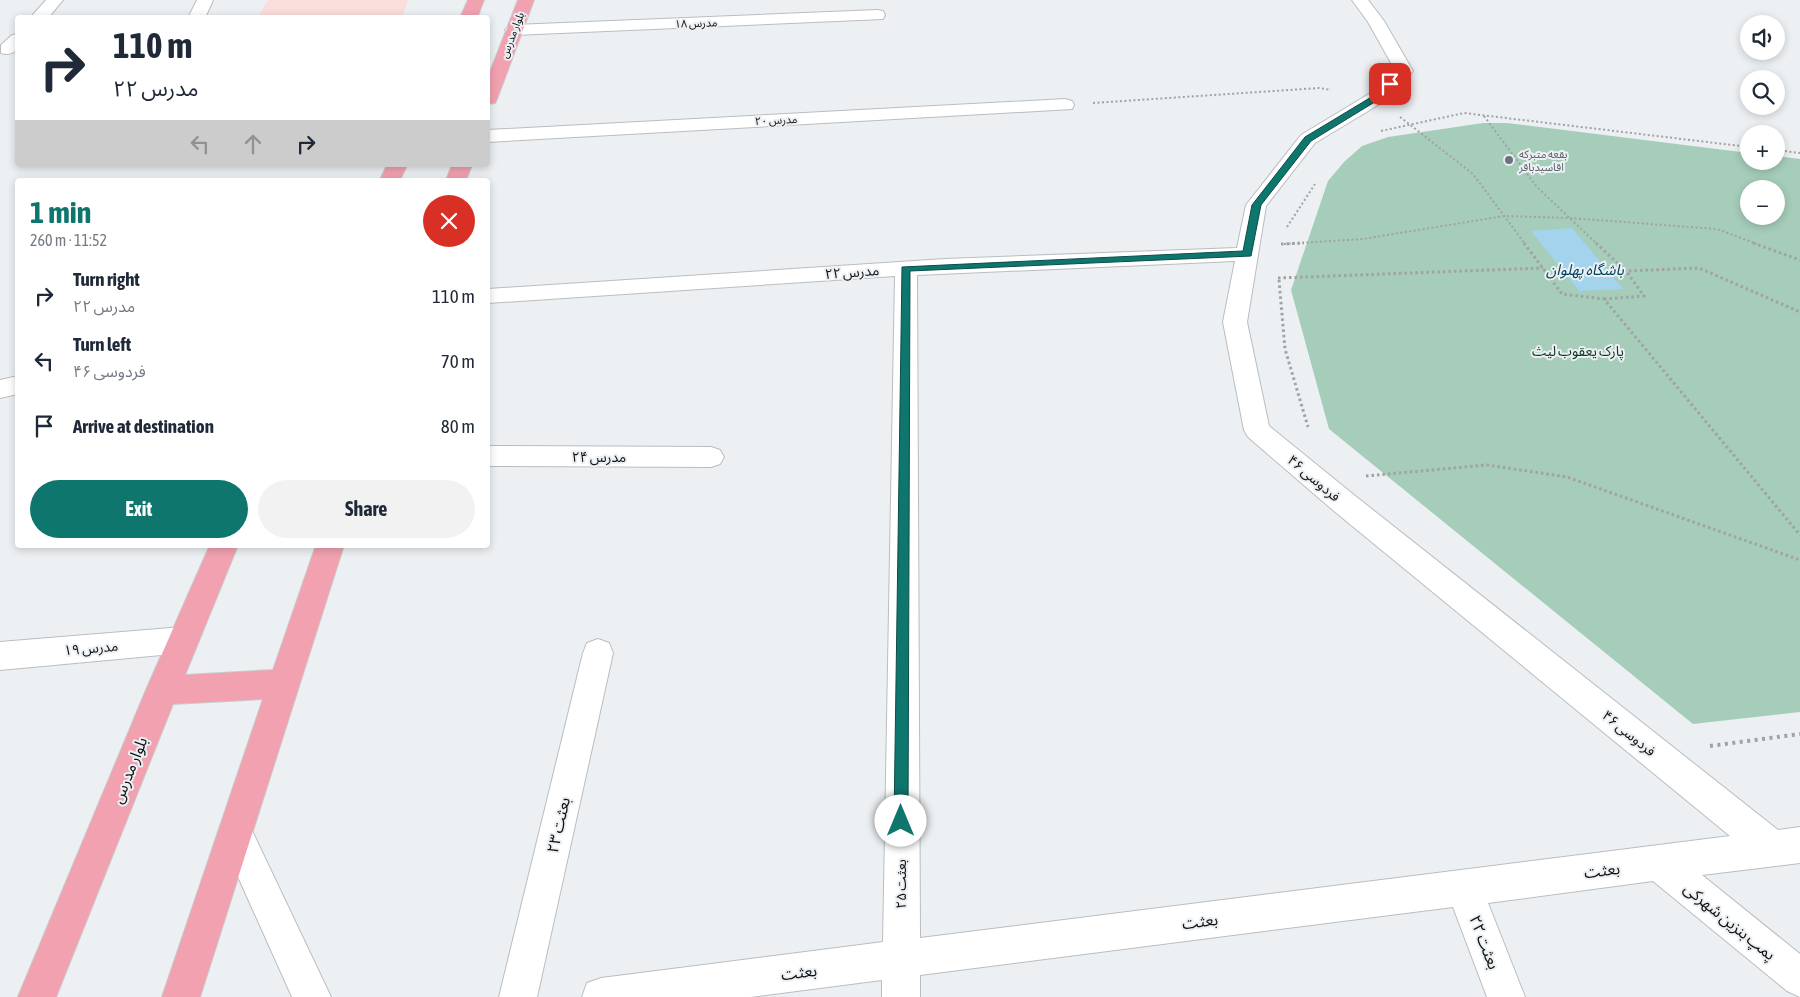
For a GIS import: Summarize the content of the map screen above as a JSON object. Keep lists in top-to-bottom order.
{
  "streets": {
    "main road": ["بلوار مدرس"],
    "street": [
      "مدرس ۱۸",
      "مدرس ۲۰",
      "مدرس ۲۲",
      "مدرس ۲۴",
      "فردوسی ۴۶",
      "مدرس ۱۹",
      "بعثت ۲۳",
      "بعثت",
      "بعثت ۲۵",
      "پمپ بنزین شهرکی",
      "بعثت ۲۲"
    ]
  },
  "crossings": [
    ["مدرس ۱۸", "بلوار مدرس"],
    ["بلوار مدرس", "مدرس ۱۹"],
    ["مدرس ۲۲", "فردوسی ۴۶"],
    ["مدرس ۲۲", "بعثت ۲۵"],
    ["فردوسی ۴۶", "بعثت"],
    ["بعثت", "بعثت ۲۵"],
    ["بعثت", "پمپ بنزین شهرکی"],
    ["بعثت", "بعثت ۲۲"]
  ],
  "water": ["باشگاه پهلوان"],
  "parks": ["پارک یعقوب لیث"],
  "places": ["بقعه متبرکه اقاسیدباقر"],
  "page": {
    "map_buttons": ["+", "−"],
    "turn": ["110 m", "مدرس ۲۲"],
    "heading": ["1 min", "260 m · 11:52"],
    "list": [
      {
        "name": "Turn right",
        "note": "مدرس ۲۲",
        "value": "110 m"
      },
      {
        "name": "Turn left",
        "note": "فردوسی ۴۶",
        "value": "70 m"
      },
      {
        "name": "Arrive at destination",
        "value": "80 m"
      }
    ],
    "buttons": ["Exit", "Share"]
  }
}
